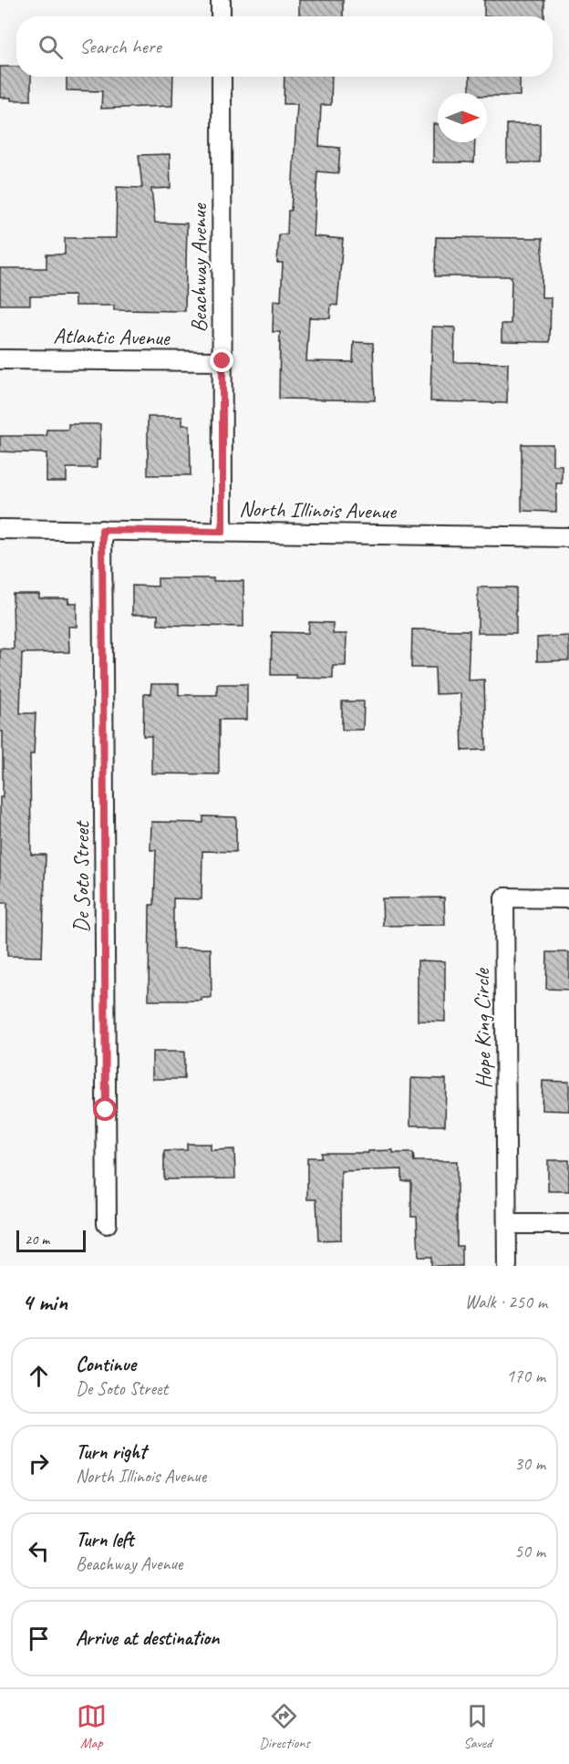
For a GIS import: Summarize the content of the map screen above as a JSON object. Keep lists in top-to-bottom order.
{
  "streets": {
    "street": [
      "Beachway Avenue",
      "Atlantic Avenue",
      "North Illinois Avenue",
      "De Soto Street",
      "Hope King Circle"
    ]
  },
  "crossings": [
    ["Beachway Avenue", "Atlantic Avenue"],
    ["Beachway Avenue", "North Illinois Avenue"],
    ["North Illinois Avenue", "De Soto Street"]
  ],
  "scale_bar": "20 m",
  "north": "right",
  "page": {
    "search": "Search here",
    "scale": "20 m",
    "heading": ["4 min", "Walk · 250 m"],
    "list": [
      ["Continue", "De Soto Street", "170 m"],
      ["Turn right", "North Illinois Avenue", "30 m"],
      ["Turn left", "Beachway Avenue", "50 m"],
      "Arrive at destination"
    ],
    "nav": ["Map", "Directions", "Saved"]
  }
}
